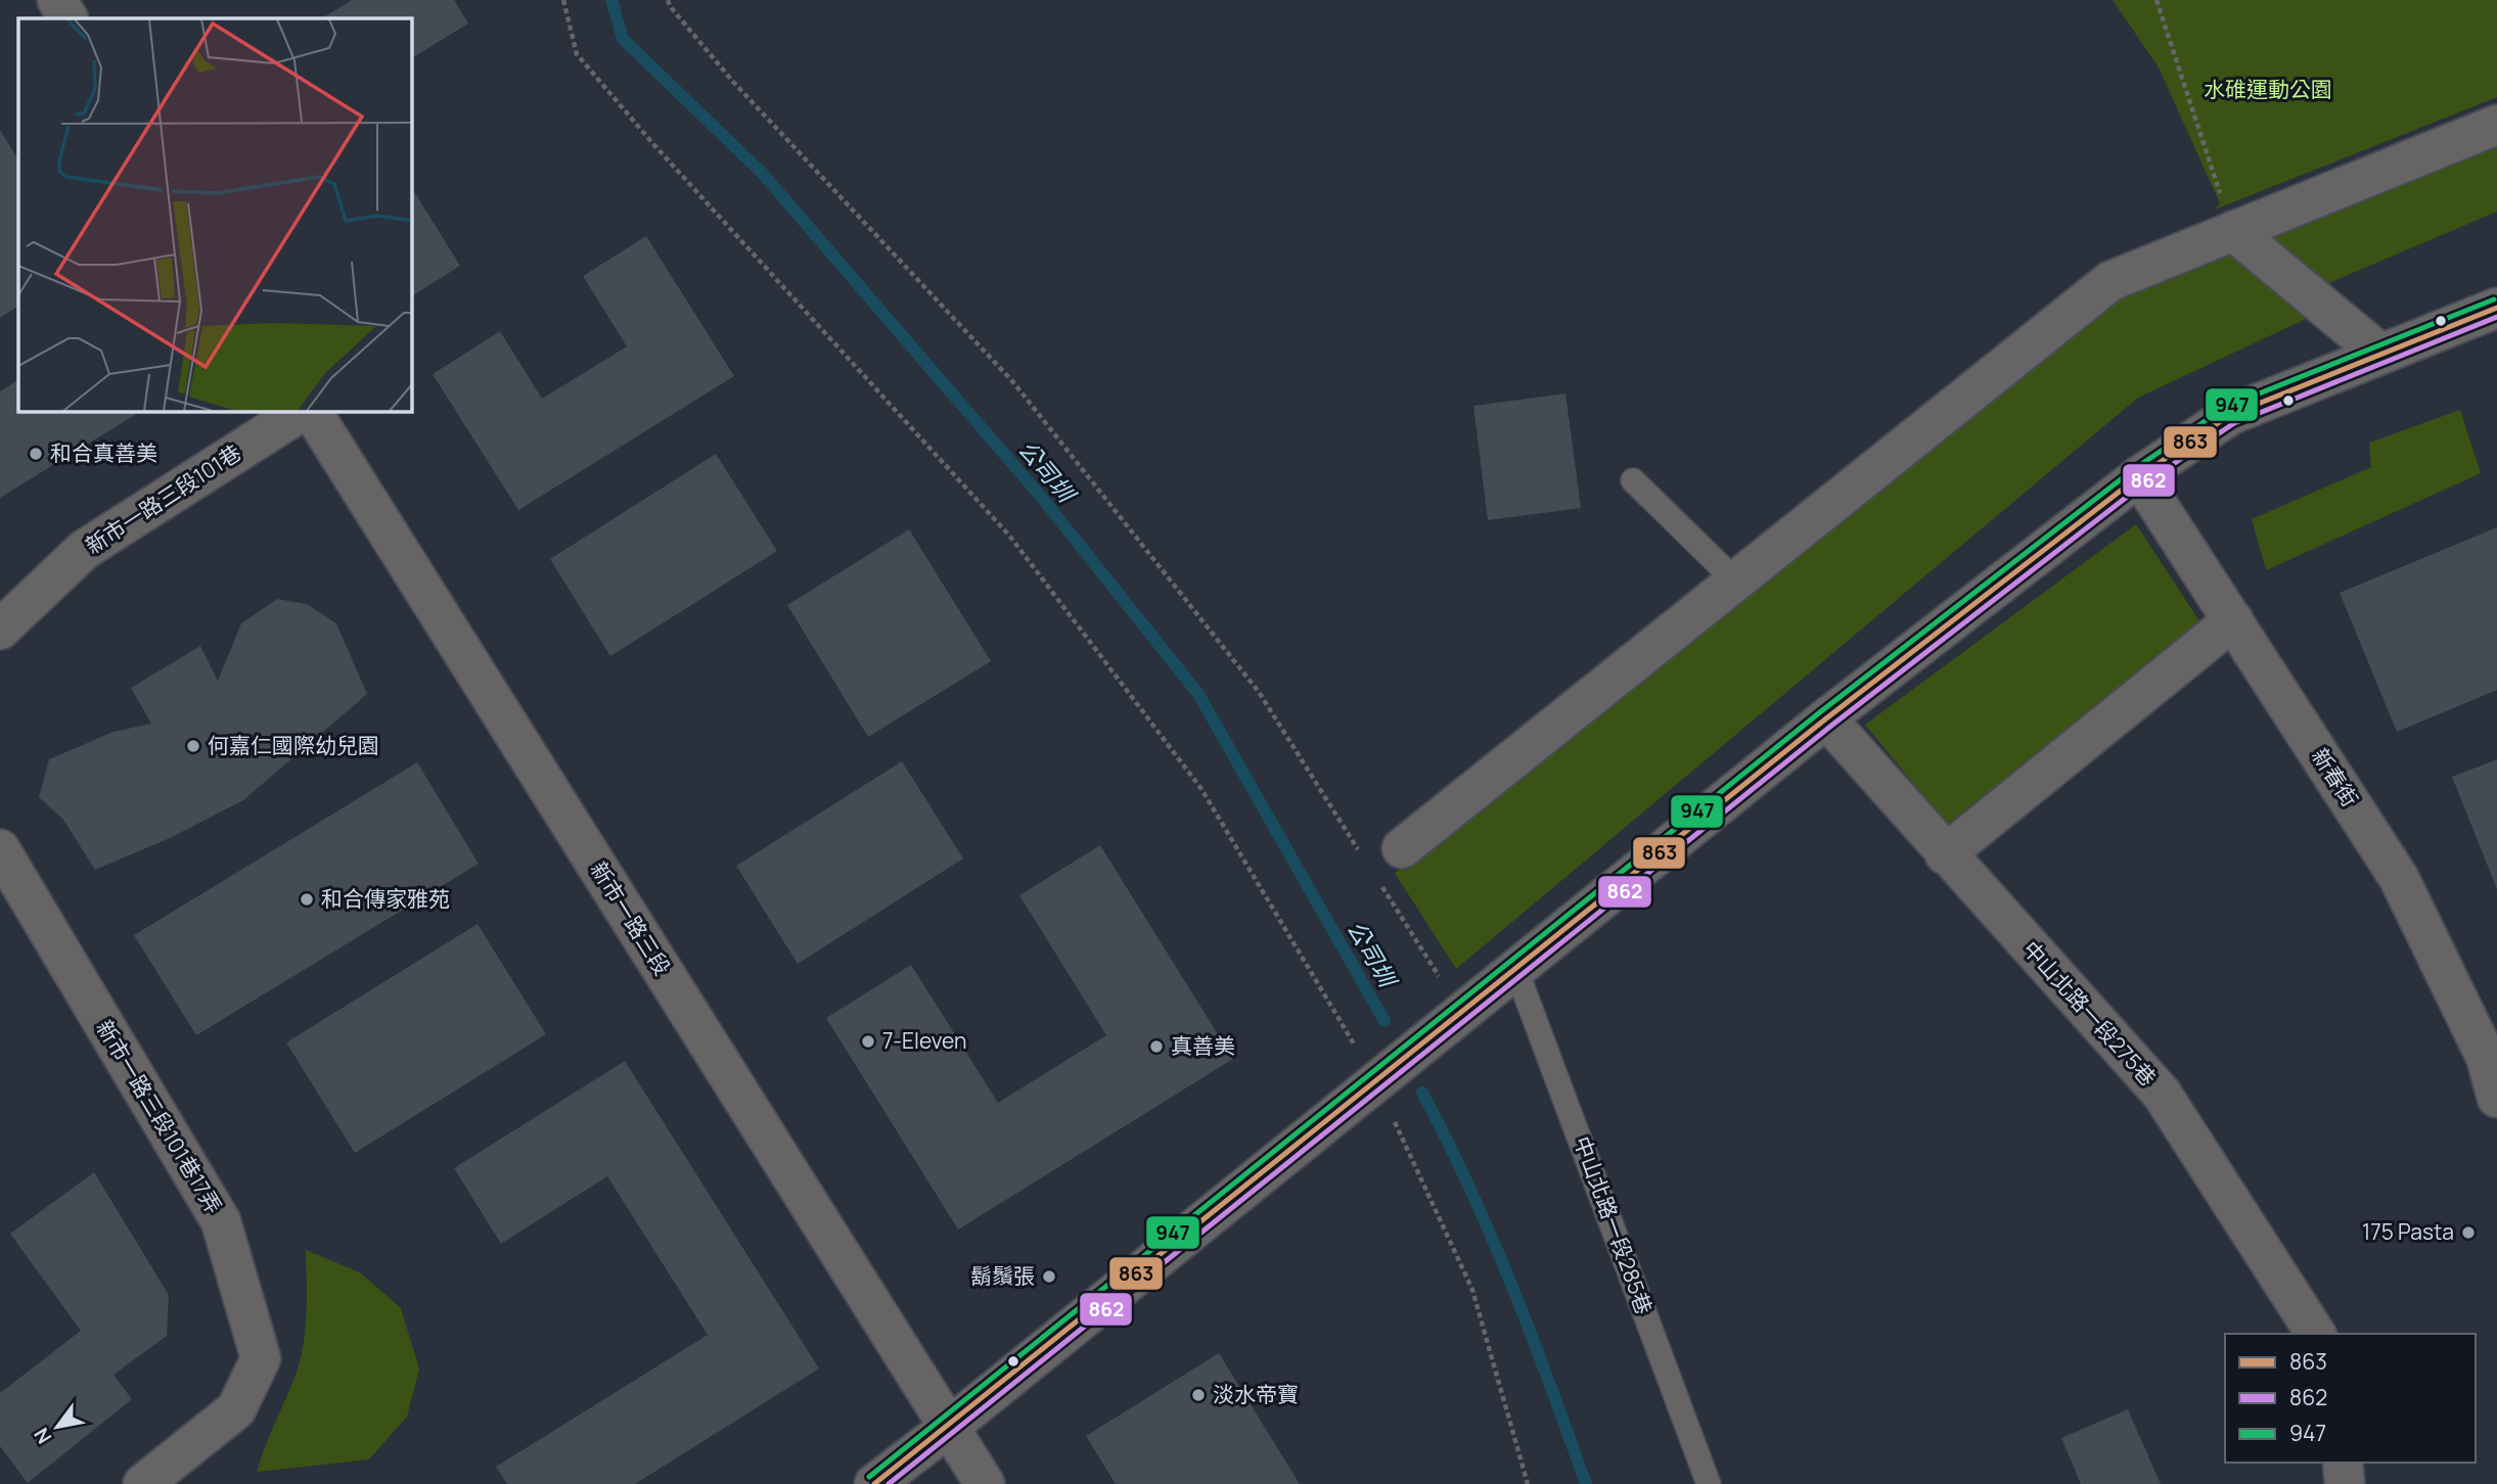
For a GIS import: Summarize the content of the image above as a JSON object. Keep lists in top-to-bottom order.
{
  "streets": {
    "street": [
      "新市一路三段101巷",
      "新春街",
      "新市一路三段",
      "中山北路一段275巷",
      "新市一路三段101巷17弄"
    ],
    "lane": ["中山北路一段285巷"]
  },
  "water": ["公司圳"],
  "parks": ["水碓運動公園"],
  "places": [
    "和合真善美",
    "何嘉仁國際幼兒園",
    "和合傳家雅苑",
    "7-Eleven",
    "真善美",
    "175 Pasta",
    "鬍鬚張",
    "淡水帝寶"
  ],
  "lines": ["transit line 947", "transit line 863", "transit line 862"],
  "legend": ["863", "862", "947"],
  "north": "bottom left"
}
